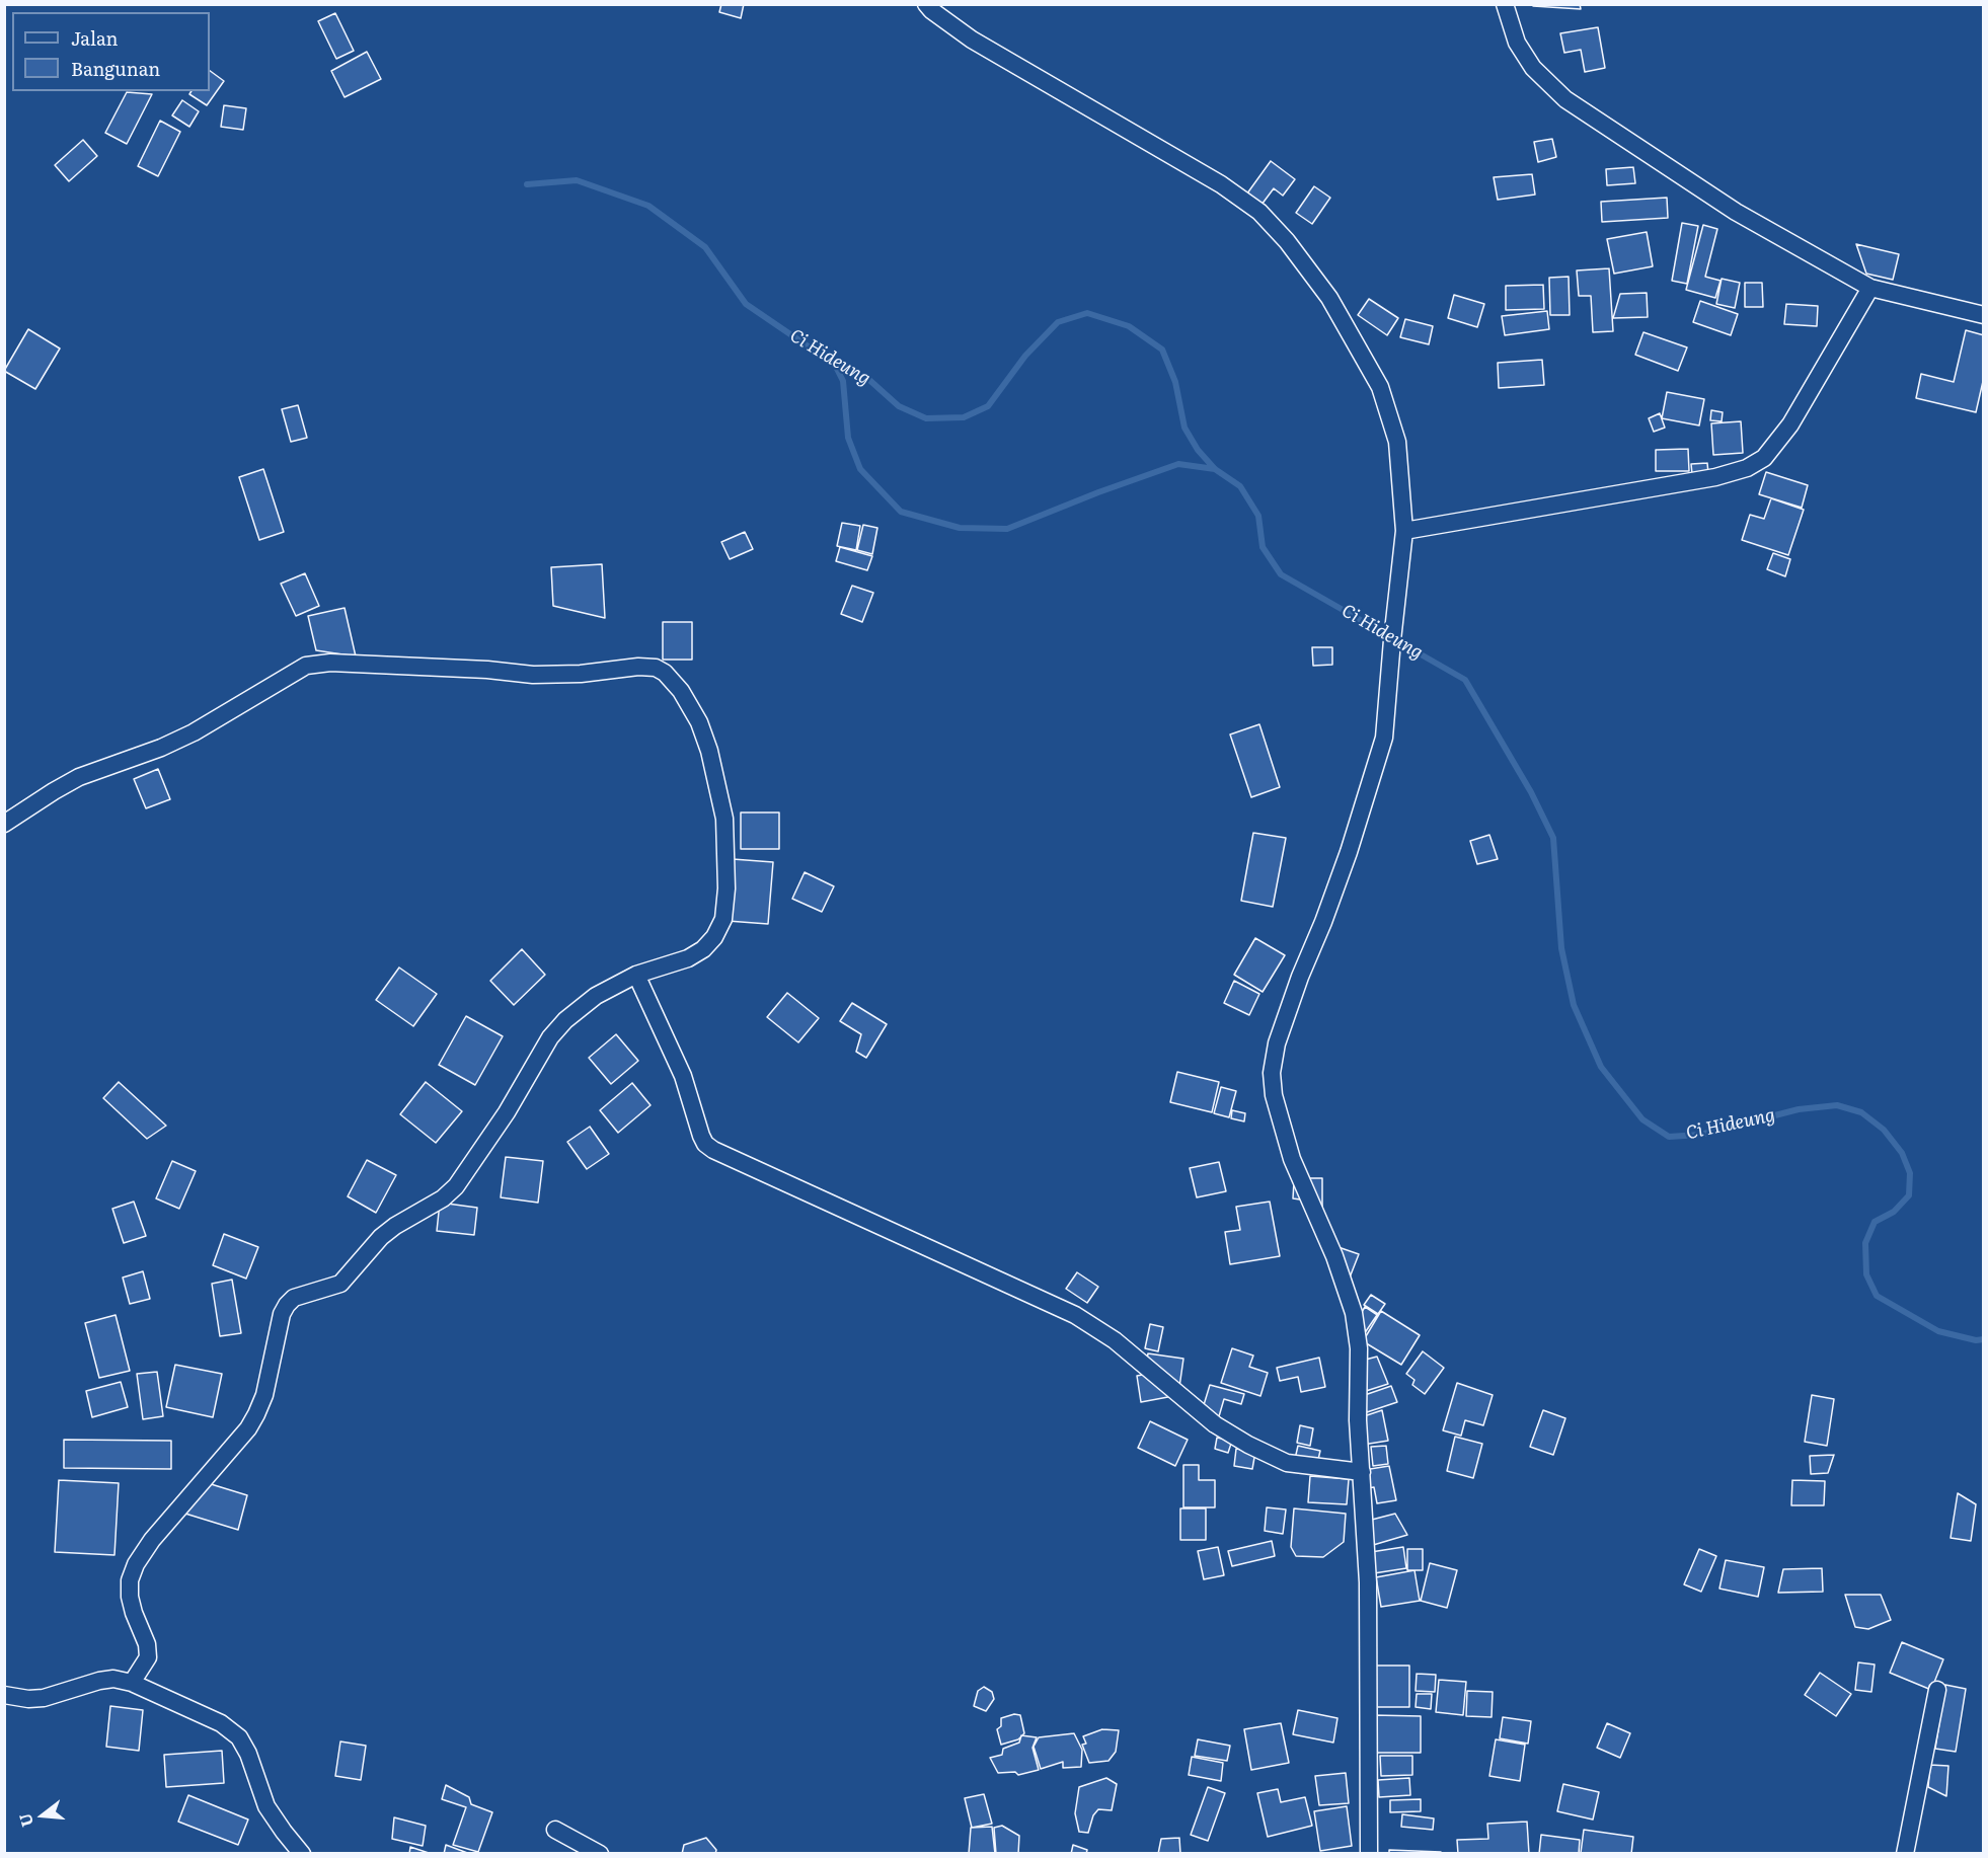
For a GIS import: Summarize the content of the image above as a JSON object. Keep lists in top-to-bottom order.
{
  "water": ["Ci Hideung"],
  "legend": ["Jalan", "Bangunan"],
  "north": "left"
}
